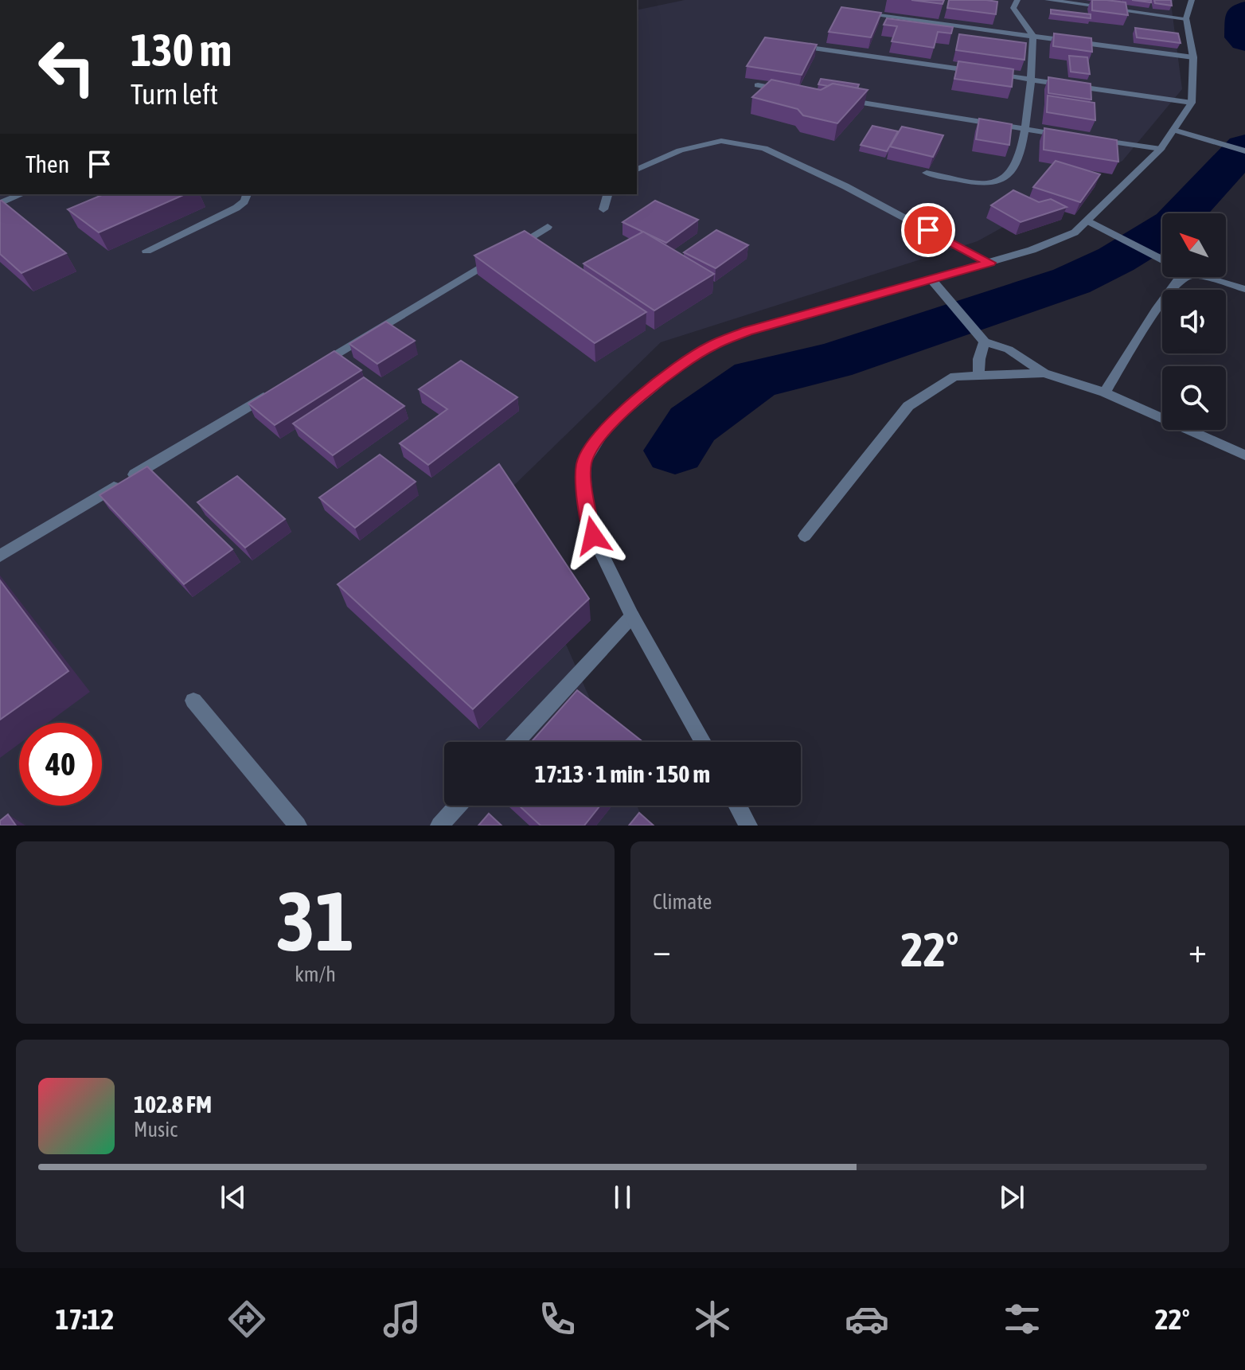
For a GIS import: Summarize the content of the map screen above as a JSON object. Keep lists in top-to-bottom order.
{
  "north": "top left",
  "page": {
    "turn": ["130 m", "Turn left"],
    "then": "Then",
    "limit": "40",
    "trip": "17:13 · 1 min · 150 m",
    "tile": [
      ["31", "km/h"],
      "Climate"
    ],
    "heat": ["−", "22°", "+"],
    "song": ["102.8 FM", "Music"],
    "tabs": ["17:12", "22°"]
  }
}
